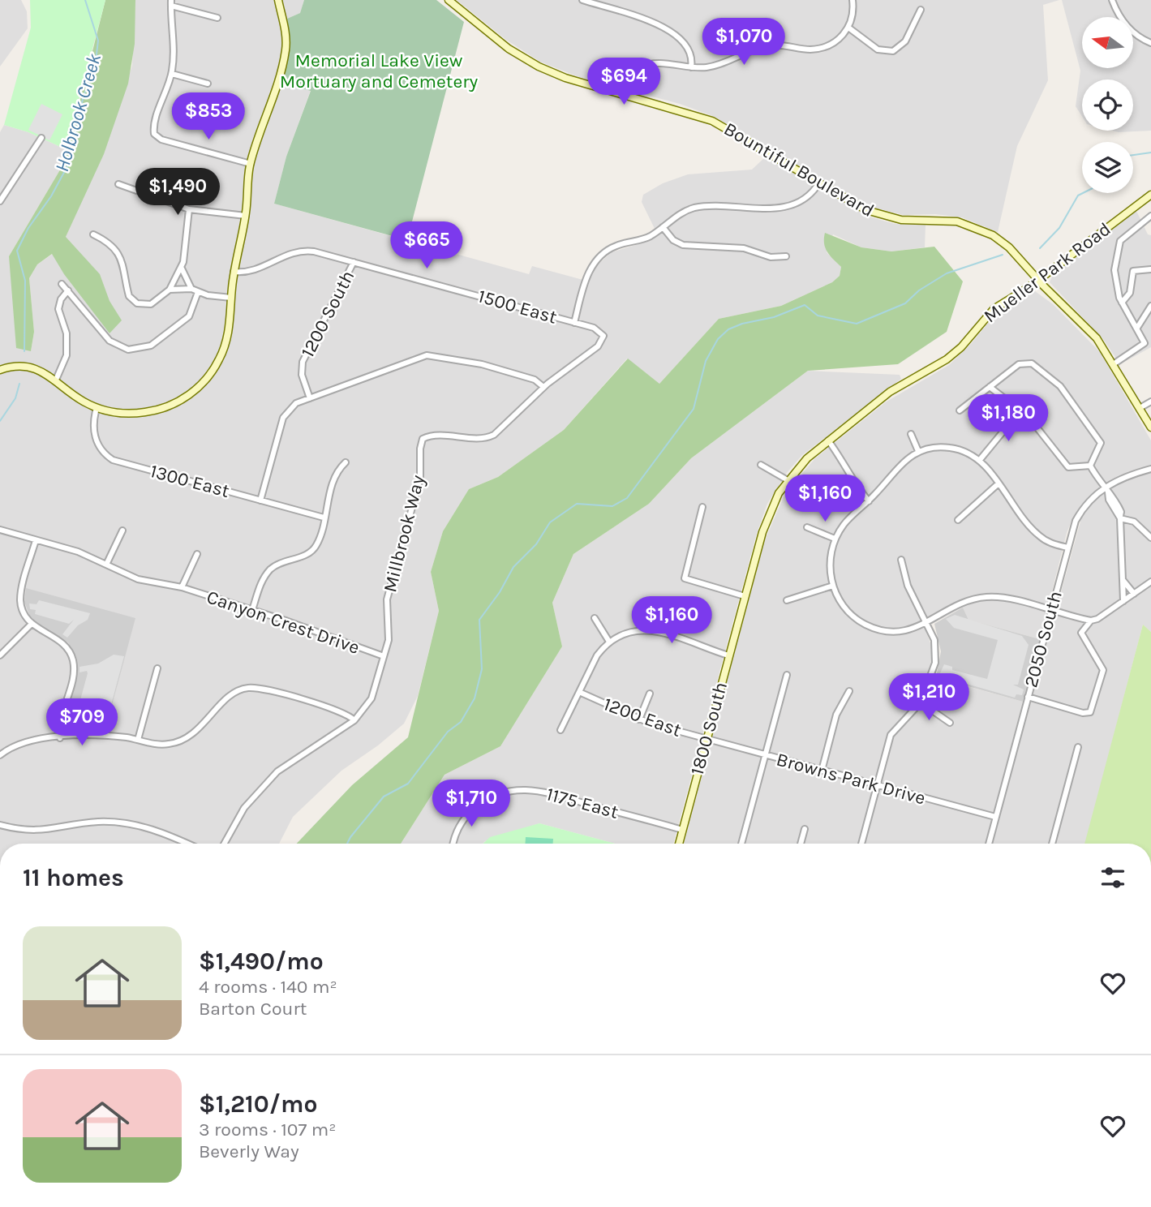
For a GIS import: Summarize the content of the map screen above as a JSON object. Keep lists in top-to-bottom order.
{
  "streets": {
    "main road": ["Bountiful Boulevard", "Mueller Park Road", "1800 South"],
    "street": [
      "1500 East",
      "1200 South",
      "1300 East",
      "Millbrook Way",
      "Canyon Crest Drive",
      "2050 South",
      "1200 East",
      "Browns Park Drive",
      "1175 East"
    ]
  },
  "crossings": [
    ["Bountiful Boulevard", "Mueller Park Road"],
    ["Mueller Park Road", "1800 South"],
    ["1500 East", "1200 South"],
    ["1500 East", "Millbrook Way"],
    ["Millbrook Way", "Canyon Crest Drive"],
    ["2050 South", "Browns Park Drive"],
    ["1200 East", "1800 South"],
    ["1200 East", "Browns Park Drive"],
    ["1800 South", "Browns Park Drive"],
    ["1800 South", "1175 East"]
  ],
  "water": ["Holbrook Creek"],
  "parks": ["Memorial Lake View Mortuary and Cemetery"],
  "north": "left",
  "page": {
    "price": [
      "$1,070",
      "$694",
      "$853",
      "$1,490",
      "$665",
      "$1,180",
      "$1,160",
      "$1,160",
      "$1,210",
      "$709",
      "$1,710"
    ],
    "heading": "11 homes",
    "list": [
      {
        "name": "$1,490/mo",
        "note": "4 rooms · 140 m² · Barton Court"
      },
      {
        "name": "$1,210/mo",
        "note": "3 rooms · 107 m² · Beverly Way"
      }
    ]
  }
}
